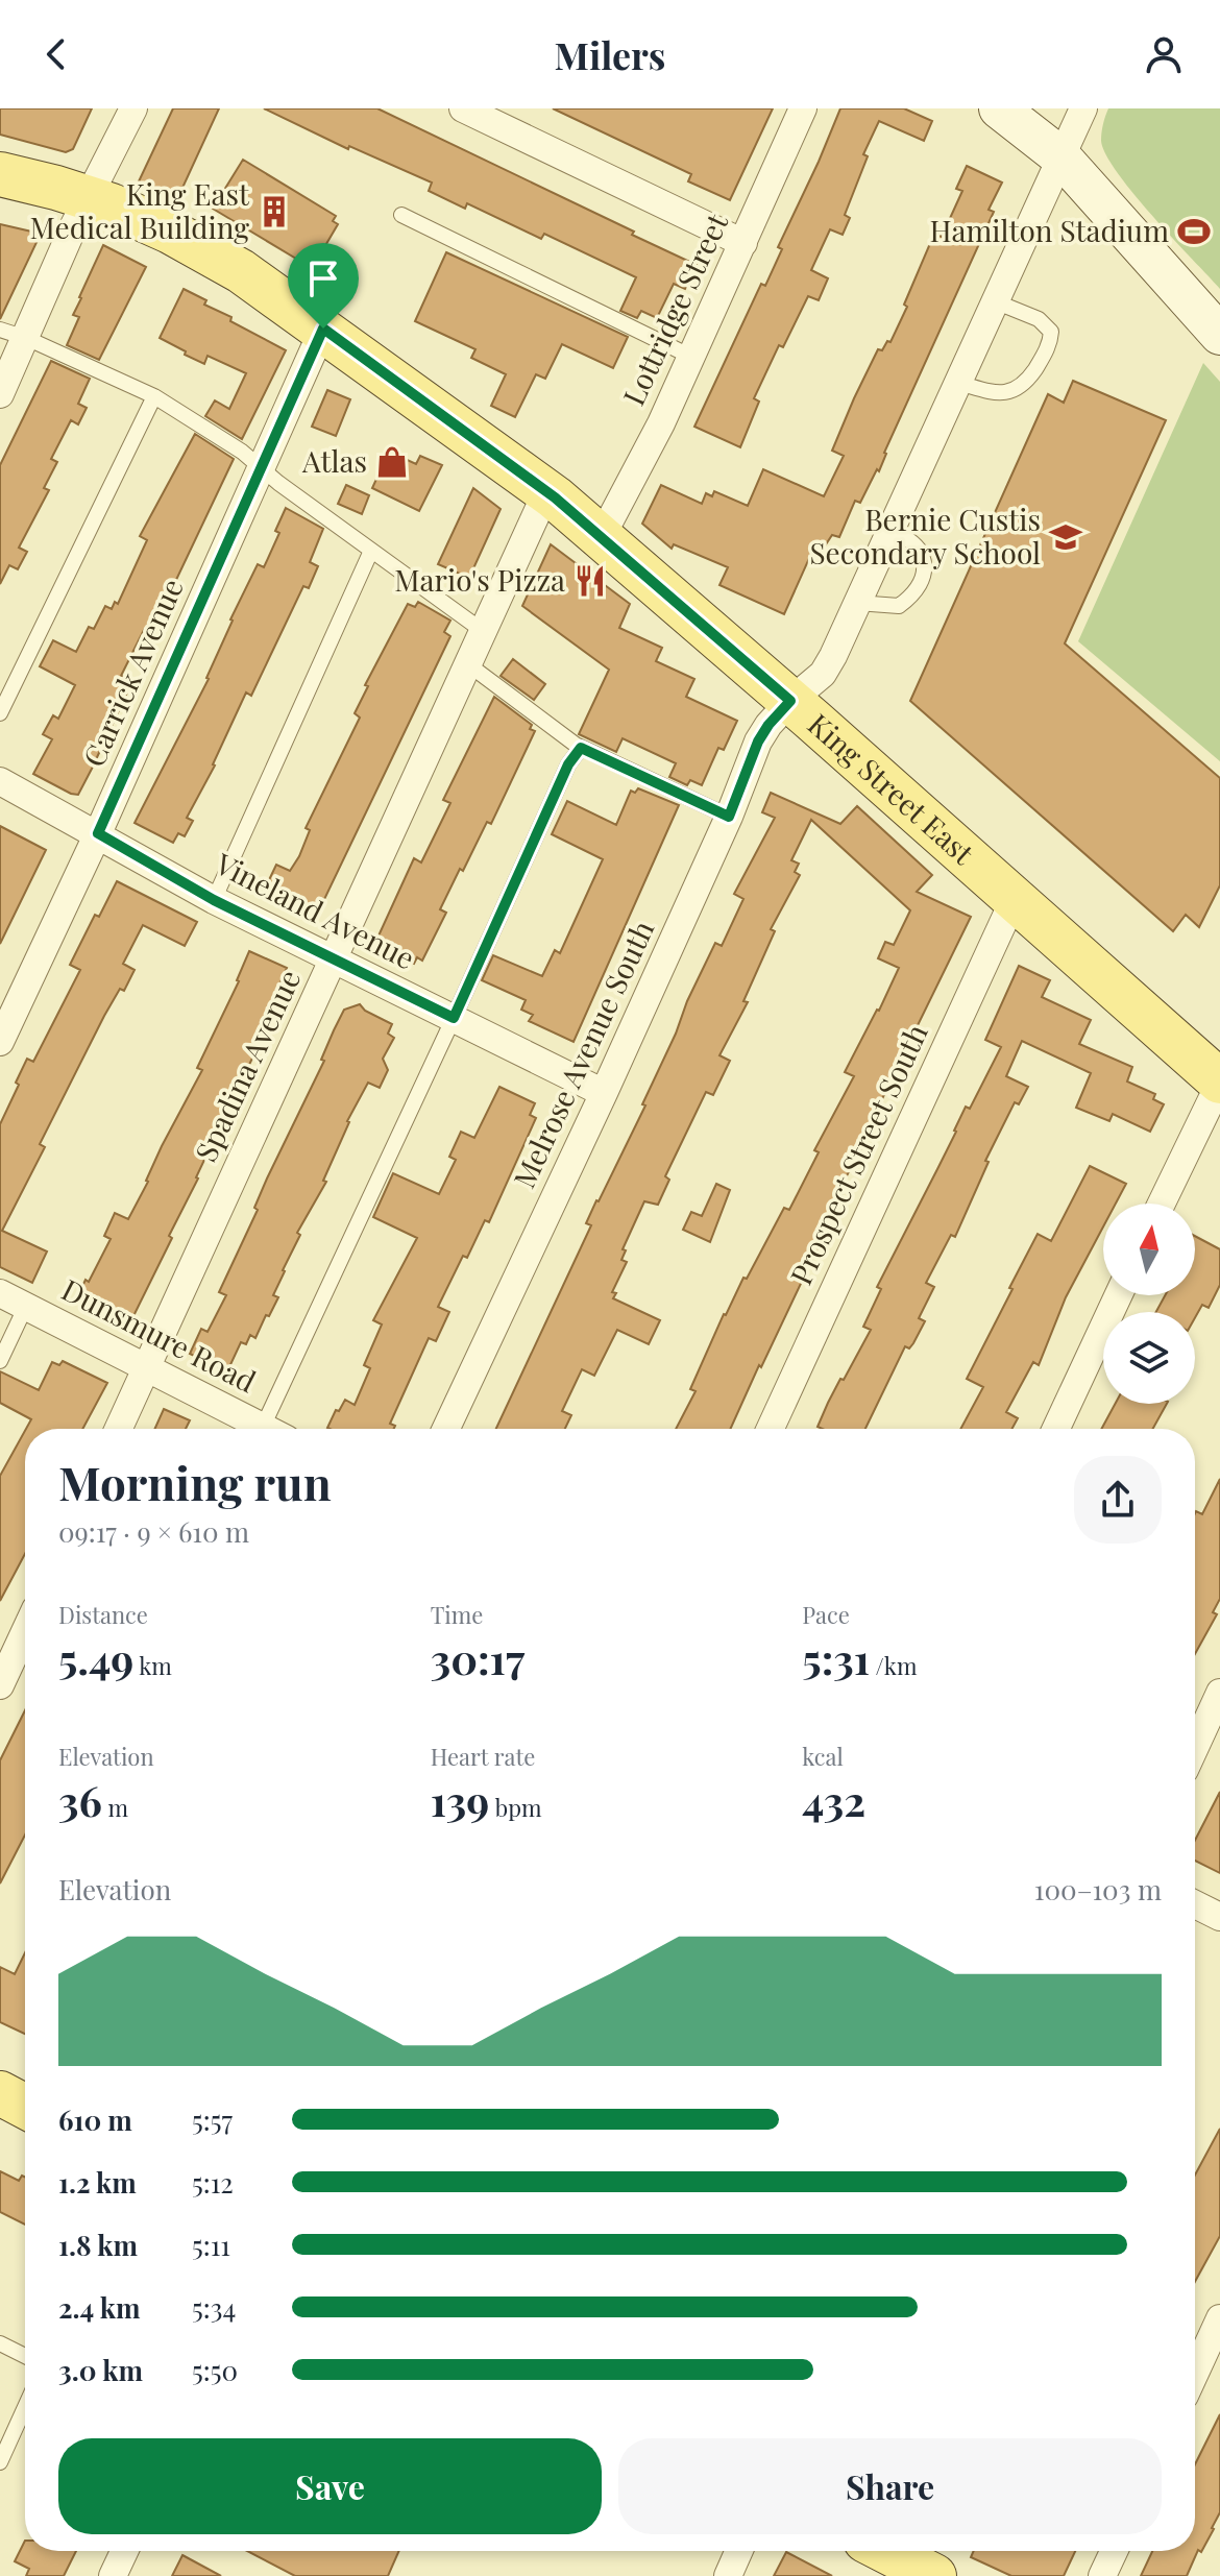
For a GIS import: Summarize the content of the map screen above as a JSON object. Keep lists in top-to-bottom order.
{
  "streets": {
    "main road": ["King Street East"],
    "street": [
      "Lottridge Street",
      "Carrick Avenue",
      "Vineland Avenue",
      "Melrose Avenue South",
      "Spadina Avenue",
      "Prospect Street South",
      "Dunsmure Road"
    ]
  },
  "crossings": [
    ["Lottridge Street", "King Street East"],
    ["Carrick Avenue", "King Street East"],
    ["Carrick Avenue", "Vineland Avenue"],
    ["King Street East", "Melrose Avenue South"],
    ["King Street East", "Spadina Avenue"],
    ["King Street East", "Prospect Street South"],
    ["Vineland Avenue", "Melrose Avenue South"],
    ["Vineland Avenue", "Spadina Avenue"],
    ["Spadina Avenue", "Dunsmure Road"]
  ],
  "places": {
    "building": ["King East Medical Building"],
    "sports": ["Hamilton Stadium"],
    "shop": ["Atlas"],
    "school or university": ["Bernie Custis Secondary School"],
    "restaurant": ["Mario's Pizza"]
  },
  "north": "top",
  "page": {
    "header": "Milers",
    "heading": ["Morning run", "09:17 · 9 × 610 m"],
    "stats": [
      ["Distance", "5.49 km"],
      ["Time", "30:17"],
      ["Pace", "5:31 /km"],
      ["Elevation", "36 m"],
      ["Heart rate", "139 bpm"],
      ["kcal", "432"]
    ],
    "chart": ["Elevation", "100–103 m"],
    "list": [
      {
        "name": "610 m",
        "note": "5:57"
      },
      {
        "name": "1.2 km",
        "note": "5:12"
      },
      {
        "name": "1.8 km",
        "note": "5:11"
      },
      {
        "name": "2.4 km",
        "note": "5:34"
      },
      {
        "name": "3.0 km",
        "note": "5:50"
      }
    ],
    "buttons": ["Save", "Share"]
  }
}
